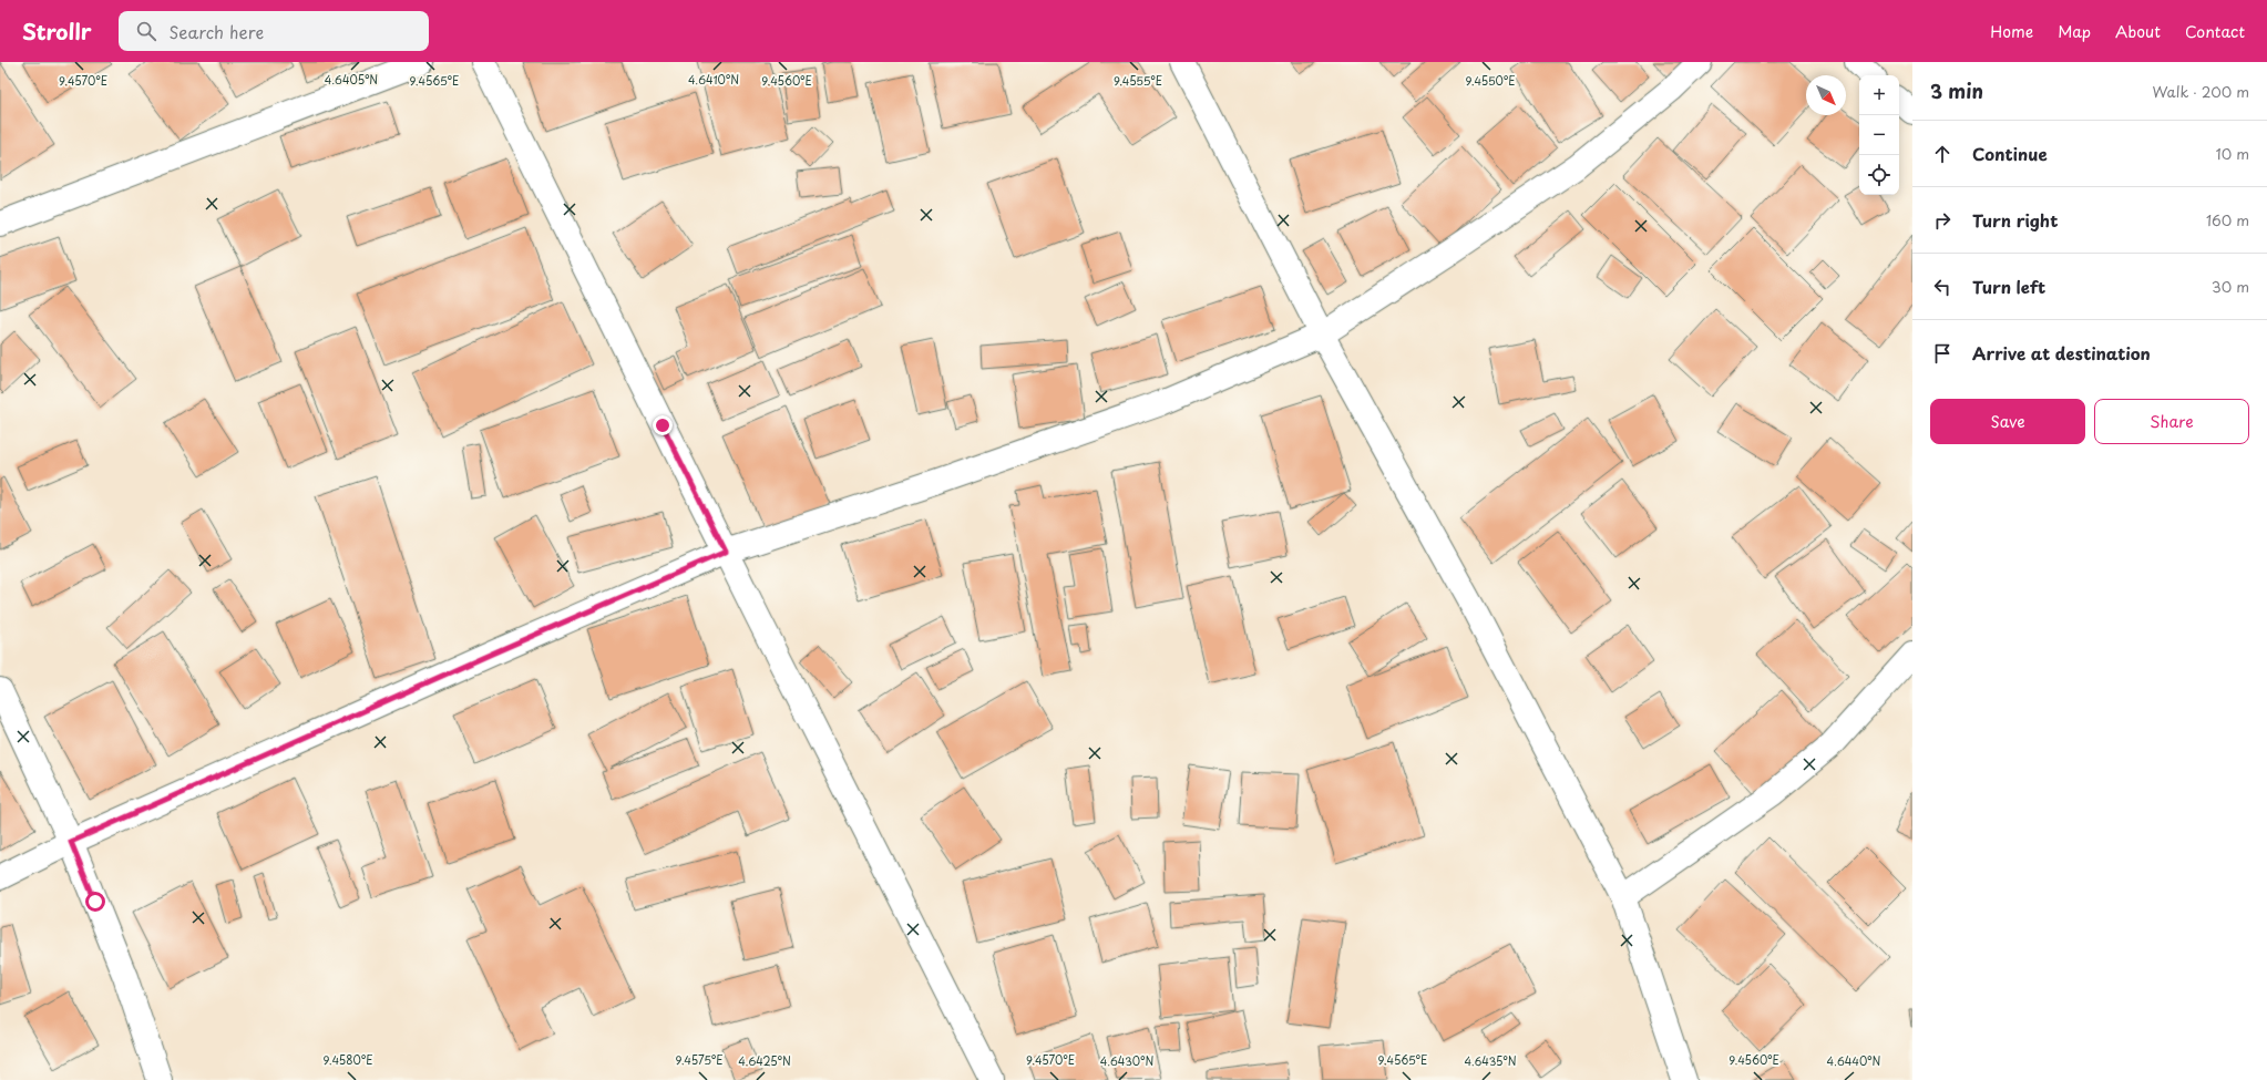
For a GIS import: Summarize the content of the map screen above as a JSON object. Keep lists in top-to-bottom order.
{
  "north": "bottom right",
  "page": {
    "header": "Strollr",
    "search": "Search here",
    "nav": [
      "Home",
      "Map",
      "About",
      "Contact"
    ],
    "heading": ["3 min", "Walk · 200 m"],
    "map_buttons": ["+", "−"],
    "list": [
      ["Continue", "10 m"],
      ["Turn right", "160 m"],
      ["Turn left", "30 m"],
      "Arrive at destination"
    ],
    "buttons": ["Save", "Share"]
  },
  "coordinates": [
    "4.6405°N",
    "4.6410°N",
    "9.4570°E",
    "9.4565°E",
    "9.4560°E",
    "9.4555°E",
    "9.4550°E",
    "9.4580°E",
    "9.4575°E",
    "4.6425°N",
    "4.6430°N",
    "4.6435°N",
    "4.6440°N"
  ]
}
